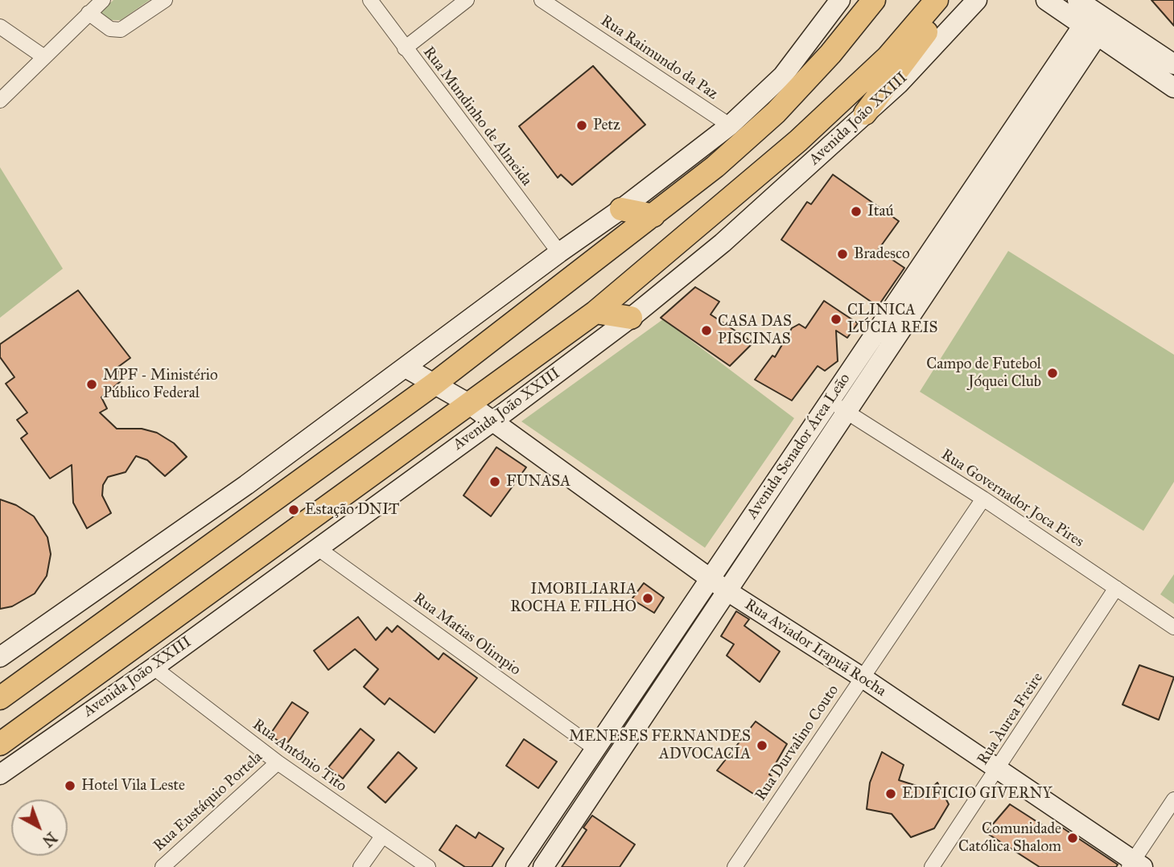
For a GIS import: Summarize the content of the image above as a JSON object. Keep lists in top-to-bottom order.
{
  "streets": {
    "main road": ["Avenida João XXIII"],
    "street": [
      "Rua Raimundo da Paz",
      "Rua Mundinho de Almeida",
      "Avenida Senador Área Leão",
      "Rua Governador Joca Pires",
      "Rua Matias Olimpio",
      "Rua Aviador Irapuã Rocha",
      "Rua Àurea Freire",
      "Rua Durvalino Couto",
      "Rua Antônio Tito",
      "Rua Eustáquio Portela"
    ]
  },
  "crossings": [
    ["Avenida João XXIII", "Rua Matias Olimpio"],
    ["Avenida João XXIII", "Rua Aviador Irapuã Rocha"],
    ["Avenida João XXIII", "Rua Antônio Tito"],
    ["Avenida Senador Área Leão", "Rua Governador Joca Pires"],
    ["Avenida Senador Área Leão", "Rua Matias Olimpio"],
    ["Avenida Senador Área Leão", "Rua Aviador Irapuã Rocha"],
    ["Rua Governador Joca Pires", "Rua Àurea Freire"],
    ["Rua Governador Joca Pires", "Rua Durvalino Couto"],
    ["Rua Aviador Irapuã Rocha", "Rua Àurea Freire"],
    ["Rua Aviador Irapuã Rocha", "Rua Durvalino Couto"],
    ["Rua Antônio Tito", "Rua Eustáquio Portela"]
  ],
  "places": [
    "Petz",
    "Itaú",
    "Bradesco",
    "CLINICA LÚCIA REIS",
    "CASA DAS PISCINAS",
    "Campo de Futebol Jóquei Club",
    "MPF - Ministério Público Federal",
    "FUNASA",
    "Estação DNIT",
    "IMOBILIARIA ROCHA E FILHO",
    "MENESES FERNANDES ADVOCACIA",
    "Hotel Vila Leste",
    "EDIFICIO GIVERNY",
    "Comunidade Católica Shalom"
  ],
  "north": "bottom right"
}
